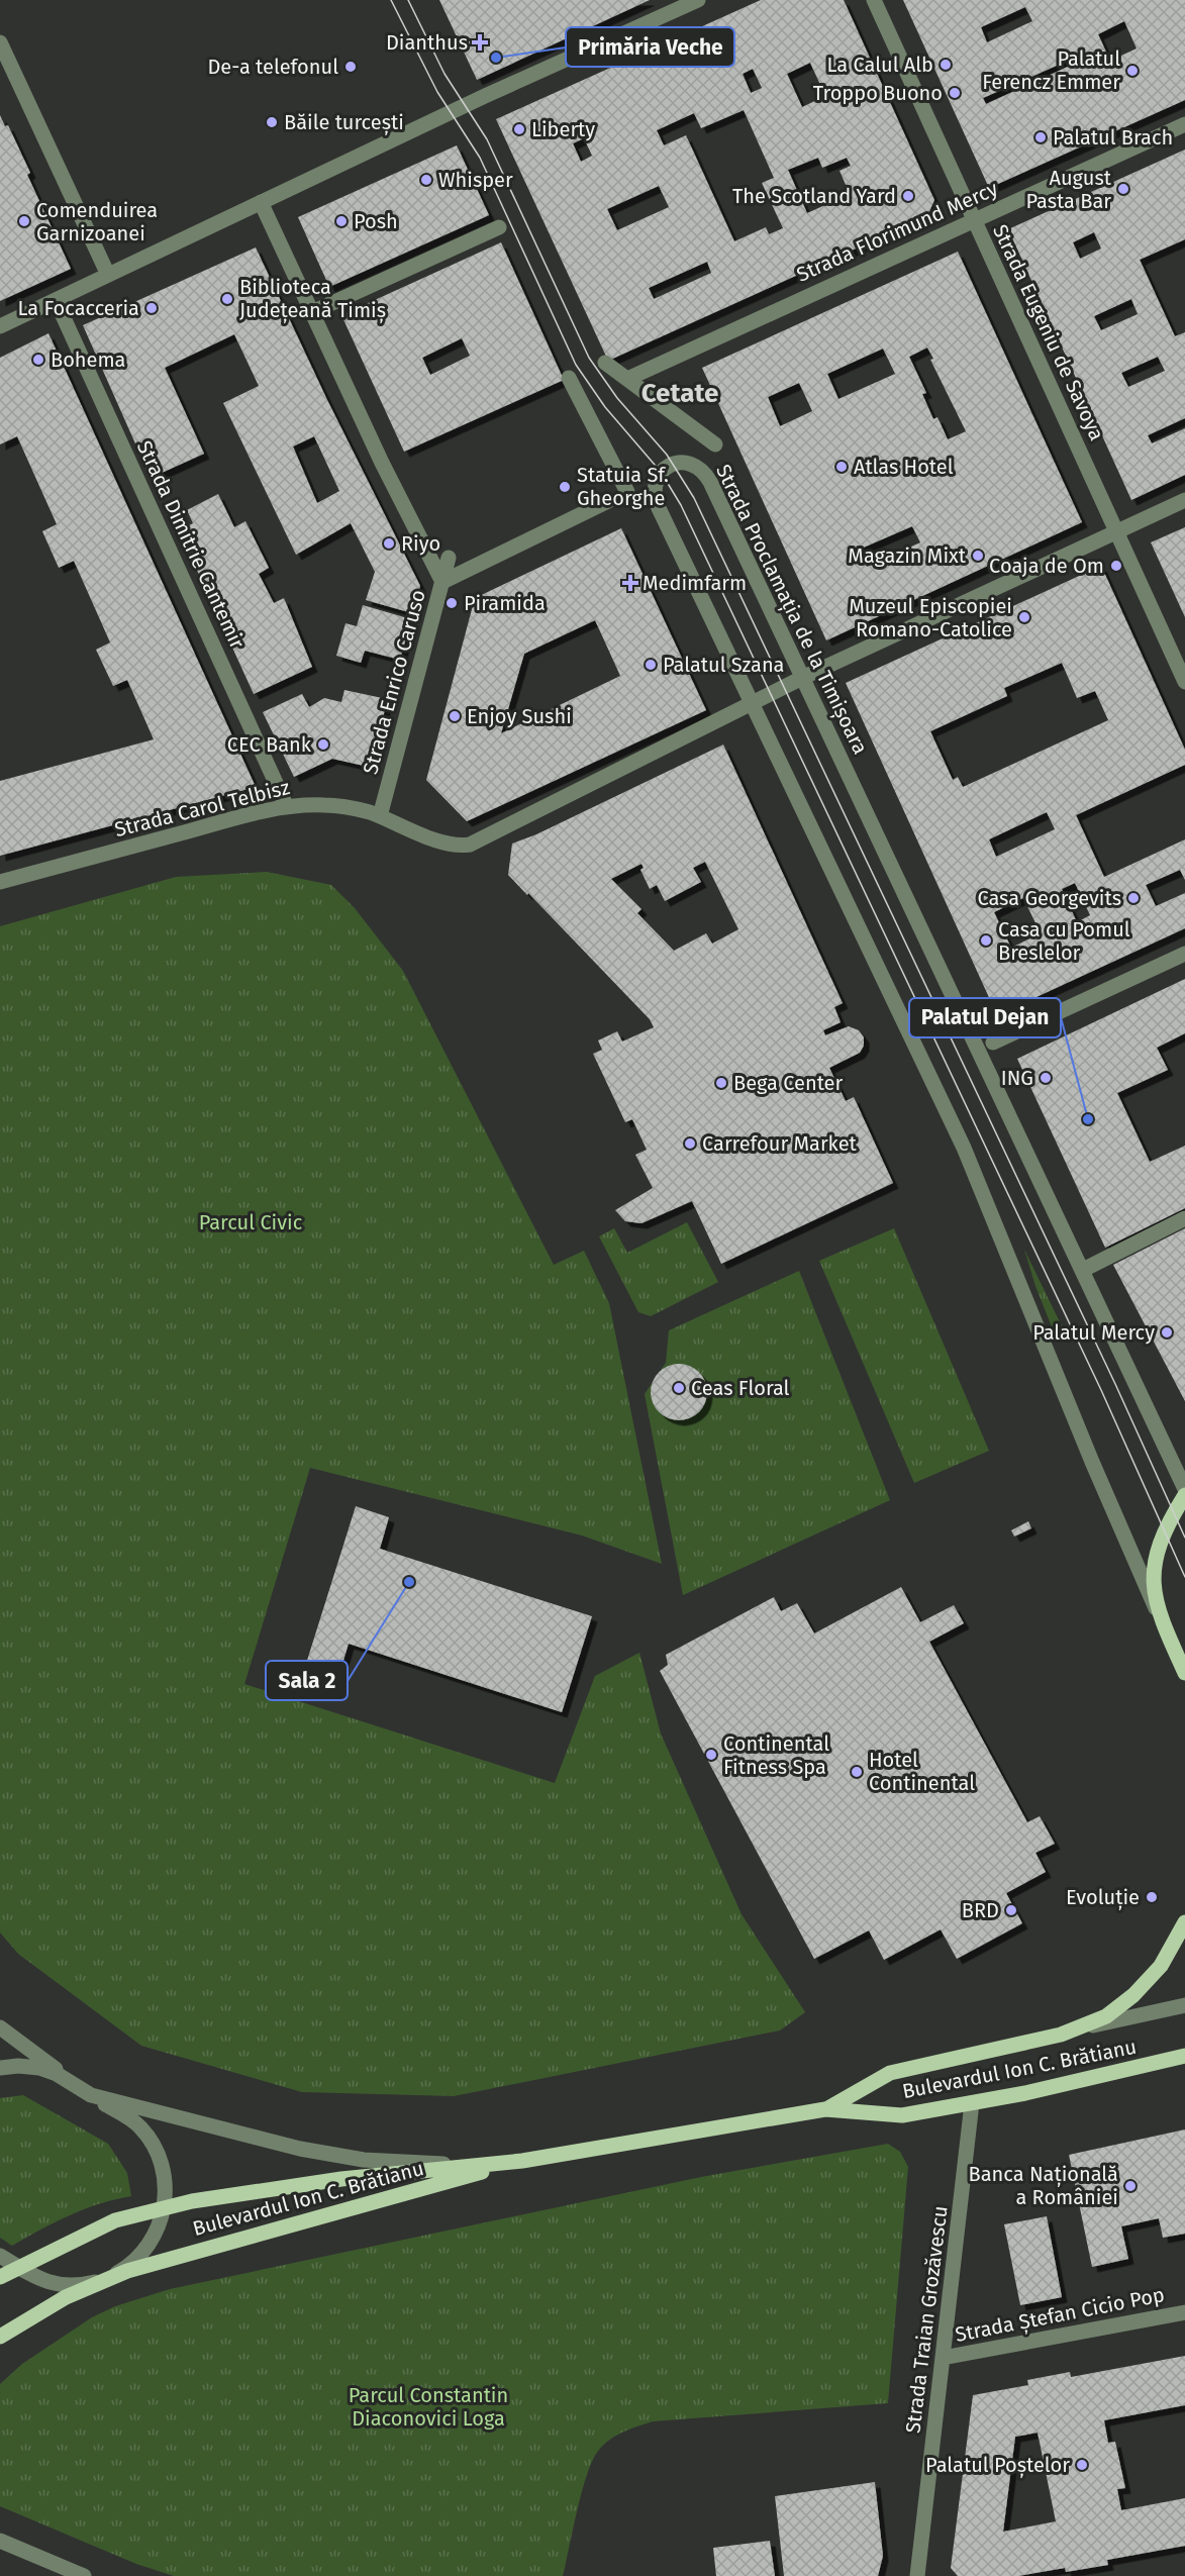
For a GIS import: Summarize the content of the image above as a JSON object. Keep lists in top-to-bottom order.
{
  "streets": {
    "main road": ["Bulevardul Ion C. Brătianu"],
    "street": [
      "Strada Florimund Mercy",
      "Strada Eugeniu de Savoya",
      "Strada Dimitrie Cantemir",
      "Strada Proclamația de la Timișoara",
      "Strada Enrico Caruso",
      "Strada Carol Telbisz",
      "Strada Ștefan Cicio Pop",
      "Strada Traian Grozăvescu"
    ]
  },
  "crossings": [
    ["Strada Florimund Mercy", "Strada Eugeniu de Savoya"],
    ["Strada Eugeniu de Savoya", "Strada Carol Telbisz"],
    ["Strada Dimitrie Cantemir", "Strada Carol Telbisz"],
    ["Strada Proclamația de la Timișoara", "Strada Carol Telbisz"],
    ["Strada Enrico Caruso", "Strada Carol Telbisz"],
    ["Bulevardul Ion C. Brătianu", "Strada Traian Grozăvescu"],
    ["Strada Ștefan Cicio Pop", "Strada Traian Grozăvescu"]
  ],
  "districts": ["Cetate"],
  "parks": ["Parcul Civic", "Parcul Constantin Diaconovici Loga"],
  "places": {
    "health": ["Dianthus", "Medimfarm"],
    "other": [
      "Primăria Veche",
      "La Calul Alb",
      "De-a telefonul",
      "Palatul Ferencz Emmer",
      "Troppo Buono",
      "Băile turcești",
      "Liberty",
      "Palatul Brach",
      "Whisper",
      "August Pasta Bar",
      "The Scotland Yard",
      "Comenduirea Garnizoanei",
      "Posh",
      "Biblioteca Județeană Timiș",
      "La Focacceria",
      "Bohema",
      "Atlas Hotel",
      "Statuia Sf. Gheorghe",
      "Riyo",
      "Magazin Mixt",
      "Coaja de Om",
      "Piramida",
      "Muzeul Episcopiei Romano-Catolice",
      "Palatul Szana",
      "Enjoy Sushi",
      "CEC Bank",
      "Casa Georgevits",
      "Casa cu Pomul Breslelor",
      "ING",
      "Bega Center",
      "Palatul Dejan",
      "Carrefour Market",
      "Palatul Mercy",
      "Ceas Floral",
      "Sala 2",
      "Continental Fitness Spa",
      "Hotel Continental",
      "Evoluție",
      "BRD",
      "Banca Națională a României",
      "Palatul Poștelor"
    ]
  }
}
